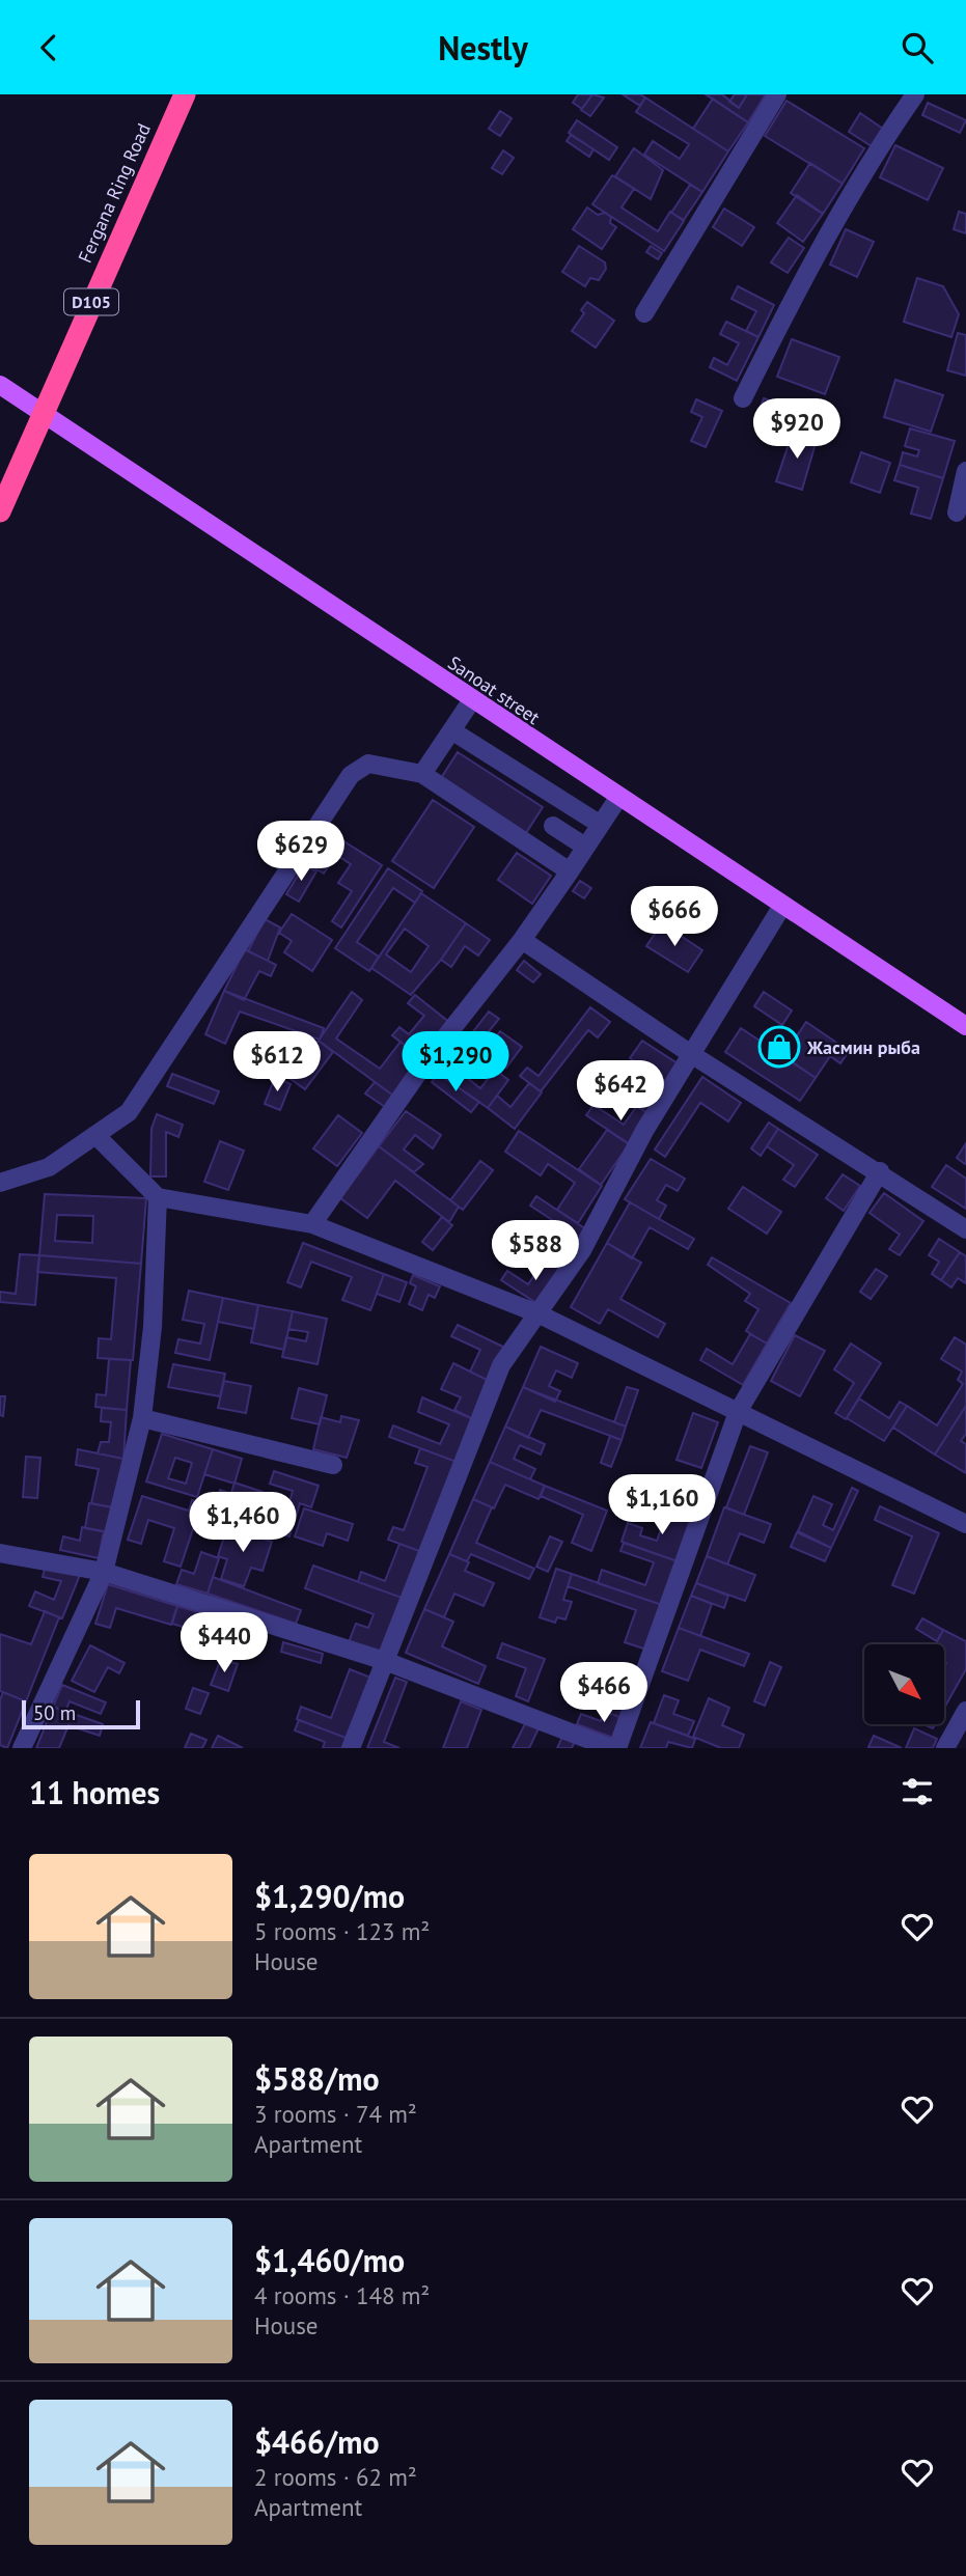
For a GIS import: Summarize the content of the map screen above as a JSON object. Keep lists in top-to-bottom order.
{
  "streets": {
    "highway": ["Fergana Ring Road", "D105"],
    "main road": ["Sanoat street"]
  },
  "crossings": [
    ["Fergana Ring Road", "Sanoat street"]
  ],
  "places": {
    "shop": ["Жасмин рыба"]
  },
  "scale_bar": "50 m",
  "north": "bottom right",
  "page": {
    "header": "Nestly",
    "price": [
      "$920",
      "$629",
      "$666",
      "$612",
      "$1,290",
      "$642",
      "$588",
      "$1,160",
      "$1,460",
      "$440",
      "$466"
    ],
    "scale": "50 m",
    "heading": "11 homes",
    "list": [
      {
        "name": "$1,290/mo",
        "note": "5 rooms · 123 m² · House"
      },
      {
        "name": "$588/mo",
        "note": "3 rooms · 74 m² · Apartment"
      },
      {
        "name": "$1,460/mo",
        "note": "4 rooms · 148 m² · House"
      },
      {
        "name": "$466/mo",
        "note": "2 rooms · 62 m² · Apartment"
      }
    ]
  }
}
